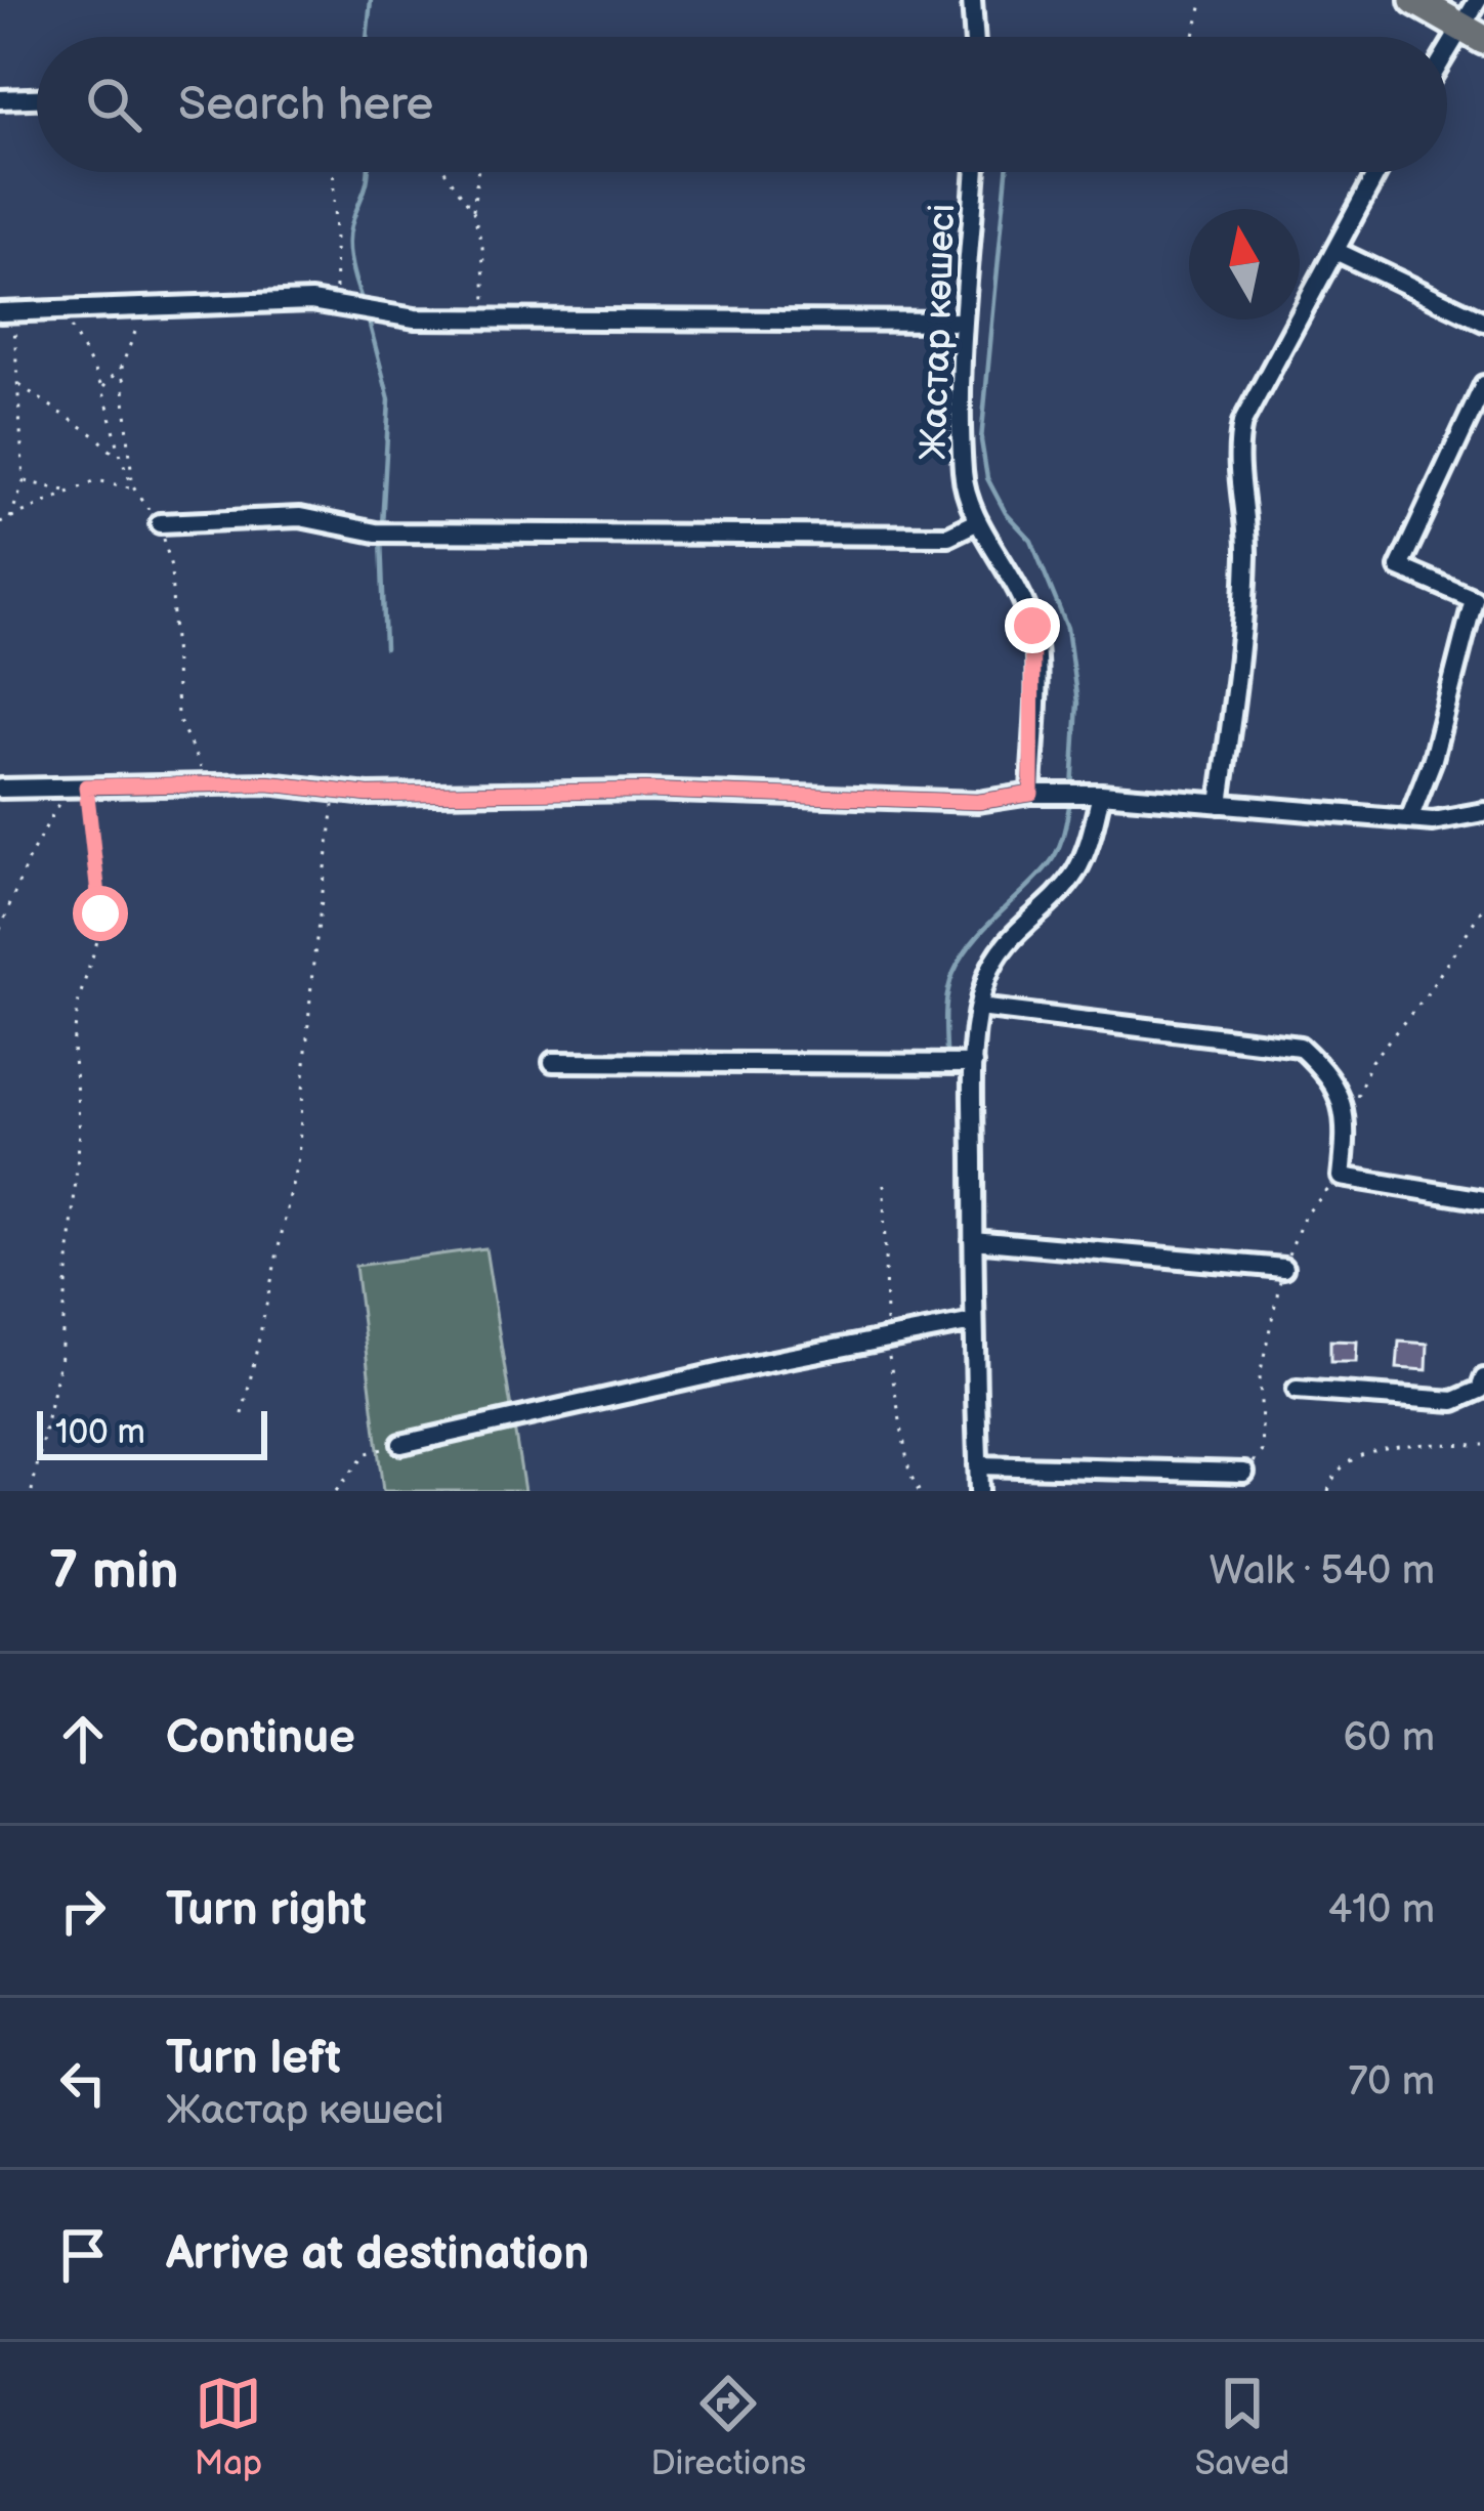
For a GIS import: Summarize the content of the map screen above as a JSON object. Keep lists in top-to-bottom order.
{
  "streets": {
    "street": ["Жастар көшесі"]
  },
  "scale_bar": "100 m",
  "north": "top",
  "page": {
    "search": "Search here",
    "scale": "100 m",
    "heading": ["7 min", "Walk · 540 m"],
    "list": [
      ["Continue", "60 m"],
      ["Turn right", "410 m"],
      ["Turn left", "Жастар көшесі", "70 m"],
      "Arrive at destination"
    ],
    "nav": ["Map", "Directions", "Saved"]
  }
}
